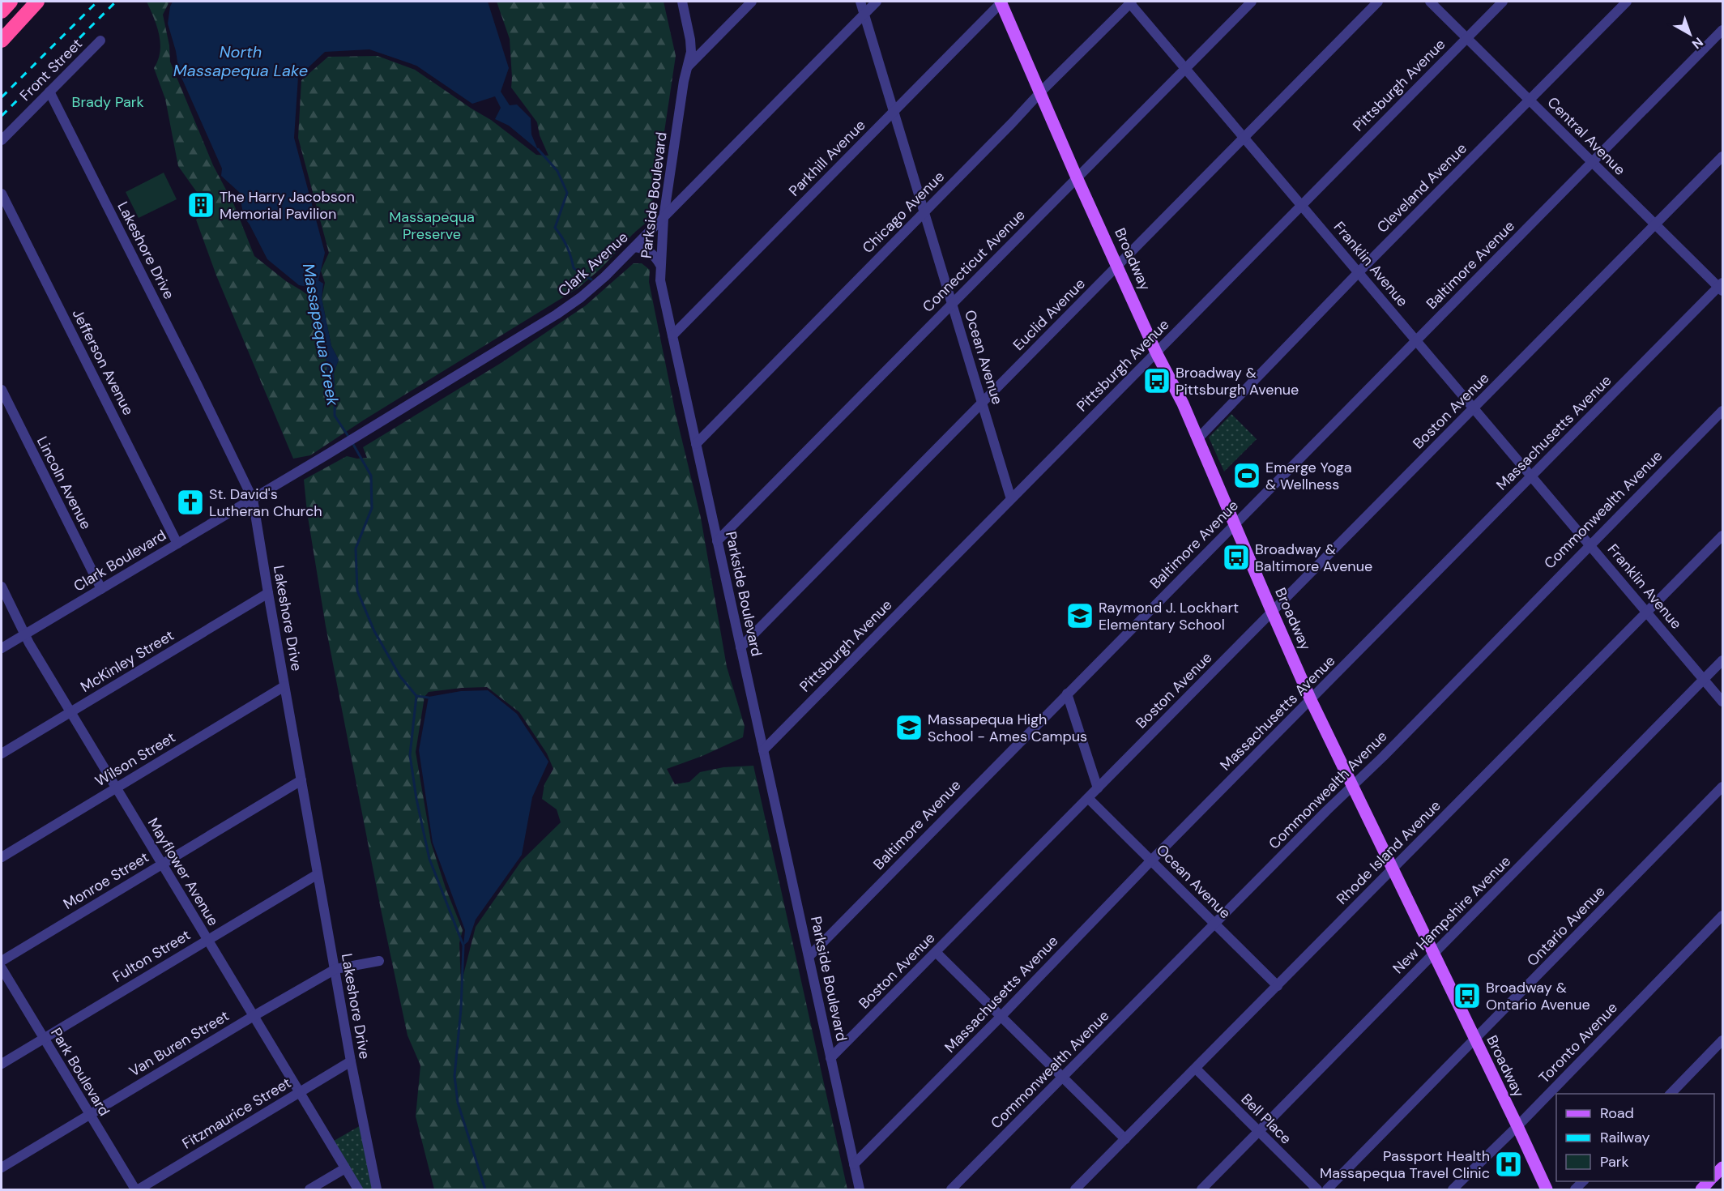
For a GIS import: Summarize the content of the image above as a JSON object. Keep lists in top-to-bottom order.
{
  "streets": {
    "main road": ["Broadway"],
    "street": [
      "Front Street",
      "Pittsburgh Avenue",
      "Central Avenue",
      "Parkhill Avenue",
      "Cleveland Avenue",
      "Parkside Boulevard",
      "Chicago Avenue",
      "Lakeshore Drive",
      "Connecticut Avenue",
      "Clark Avenue",
      "Franklin Avenue",
      "Baltimore Avenue",
      "Euclid Avenue",
      "Ocean Avenue",
      "Jefferson Avenue",
      "Boston Avenue",
      "Massachusetts Avenue",
      "Lincoln Avenue",
      "Commonwealth Avenue",
      "Clark Boulevard",
      "McKinley Street",
      "Wilson Street",
      "Rhode Island Avenue",
      "Mayflower Avenue",
      "Monroe Street",
      "New Hampshire Avenue",
      "Ontario Avenue",
      "Fulton Street",
      "Toronto Avenue",
      "Van Buren Street",
      "Park Boulevard",
      "Fitzmaurice Street",
      "Bell Place"
    ]
  },
  "crossings": [
    ["Front Street", "Lakeshore Drive"],
    ["Pittsburgh Avenue", "Central Avenue"],
    ["Pittsburgh Avenue", "Parkside Boulevard"],
    ["Pittsburgh Avenue", "Broadway"],
    ["Pittsburgh Avenue", "Franklin Avenue"],
    ["Pittsburgh Avenue", "Ocean Avenue"],
    ["Central Avenue", "Cleveland Avenue"],
    ["Central Avenue", "Baltimore Avenue"],
    ["Central Avenue", "Boston Avenue"],
    ["Central Avenue", "Massachusetts Avenue"],
    ["Parkhill Avenue", "Parkside Boulevard"],
    ["Parkhill Avenue", "Broadway"],
    ["Parkhill Avenue", "Ocean Avenue"],
    ["Cleveland Avenue", "Broadway"],
    ["Cleveland Avenue", "Franklin Avenue"],
    ["Parkside Boulevard", "Chicago Avenue"],
    ["Parkside Boulevard", "Connecticut Avenue"],
    ["Parkside Boulevard", "Clark Avenue"],
    ["Parkside Boulevard", "Baltimore Avenue"],
    ["Parkside Boulevard", "Euclid Avenue"],
    ["Parkside Boulevard", "Boston Avenue"],
    ["Parkside Boulevard", "Massachusetts Avenue"],
    ["Chicago Avenue", "Broadway"],
    ["Chicago Avenue", "Franklin Avenue"],
    ["Chicago Avenue", "Ocean Avenue"],
    ["Lakeshore Drive", "Clark Avenue"],
    ["Lakeshore Drive", "Clark Boulevard"],
    ["Lakeshore Drive", "McKinley Street"],
    ["Lakeshore Drive", "Wilson Street"],
    ["Lakeshore Drive", "Monroe Street"],
    ["Lakeshore Drive", "Fulton Street"],
    ["Lakeshore Drive", "Van Buren Street"],
    ["Lakeshore Drive", "Fitzmaurice Street"],
    ["Broadway", "Connecticut Avenue"],
    ["Broadway", "Baltimore Avenue"],
    ["Broadway", "Euclid Avenue"],
    ["Broadway", "Boston Avenue"],
    ["Broadway", "Massachusetts Avenue"],
    ["Broadway", "Commonwealth Avenue"],
    ["Broadway", "Rhode Island Avenue"],
    ["Broadway", "New Hampshire Avenue"],
    ["Broadway", "Ontario Avenue"],
    ["Broadway", "Toronto Avenue"],
    ["Connecticut Avenue", "Franklin Avenue"],
    ["Connecticut Avenue", "Ocean Avenue"],
    ["Clark Avenue", "Ocean Avenue"],
    ["Clark Avenue", "Clark Boulevard"],
    ["Franklin Avenue", "Baltimore Avenue"],
    ["Franklin Avenue", "Euclid Avenue"],
    ["Franklin Avenue", "Boston Avenue"],
    ["Franklin Avenue", "Massachusetts Avenue"],
    ["Franklin Avenue", "Commonwealth Avenue"],
    ["Franklin Avenue", "Rhode Island Avenue"],
    ["Franklin Avenue", "New Hampshire Avenue"],
    ["Euclid Avenue", "Ocean Avenue"],
    ["Ocean Avenue", "Boston Avenue"],
    ["Ocean Avenue", "Massachusetts Avenue"],
    ["Ocean Avenue", "Commonwealth Avenue"],
    ["Ocean Avenue", "Rhode Island Avenue"],
    ["Jefferson Avenue", "Clark Boulevard"],
    ["Lincoln Avenue", "Clark Boulevard"],
    ["Clark Boulevard", "Mayflower Avenue"],
    ["McKinley Street", "Mayflower Avenue"],
    ["Wilson Street", "Mayflower Avenue"],
    ["Rhode Island Avenue", "Bell Place"],
    ["Mayflower Avenue", "Monroe Street"],
    ["Mayflower Avenue", "Fulton Street"],
    ["Mayflower Avenue", "Van Buren Street"],
    ["Mayflower Avenue", "Fitzmaurice Street"],
    ["New Hampshire Avenue", "Bell Place"],
    ["Fulton Street", "Park Boulevard"],
    ["Van Buren Street", "Park Boulevard"],
    ["Park Boulevard", "Fitzmaurice Street"]
  ],
  "water": ["North Massapequa Lake", "Massapequa Creek"],
  "parks": ["Brady Park", "Massapequa Preserve"],
  "places": {
    "building": ["The Harry Jacobson Memorial Pavilion"],
    "bus stop": ["Broadway & Pittsburgh Avenue", "Broadway & Baltimore Avenue", "Broadway & Ontario Avenue"],
    "sports": ["Emerge Yoga & Wellness"],
    "church": ["St. David's Lutheran Church"],
    "school or university": ["Raymond J. Lockhart Elementary School", "Massapequa High School - Ames Campus"],
    "hospital": ["Passport Health Massapequa Travel Clinic"]
  },
  "legend": ["Road", "Railway", "Park"],
  "north": "bottom right"
}
